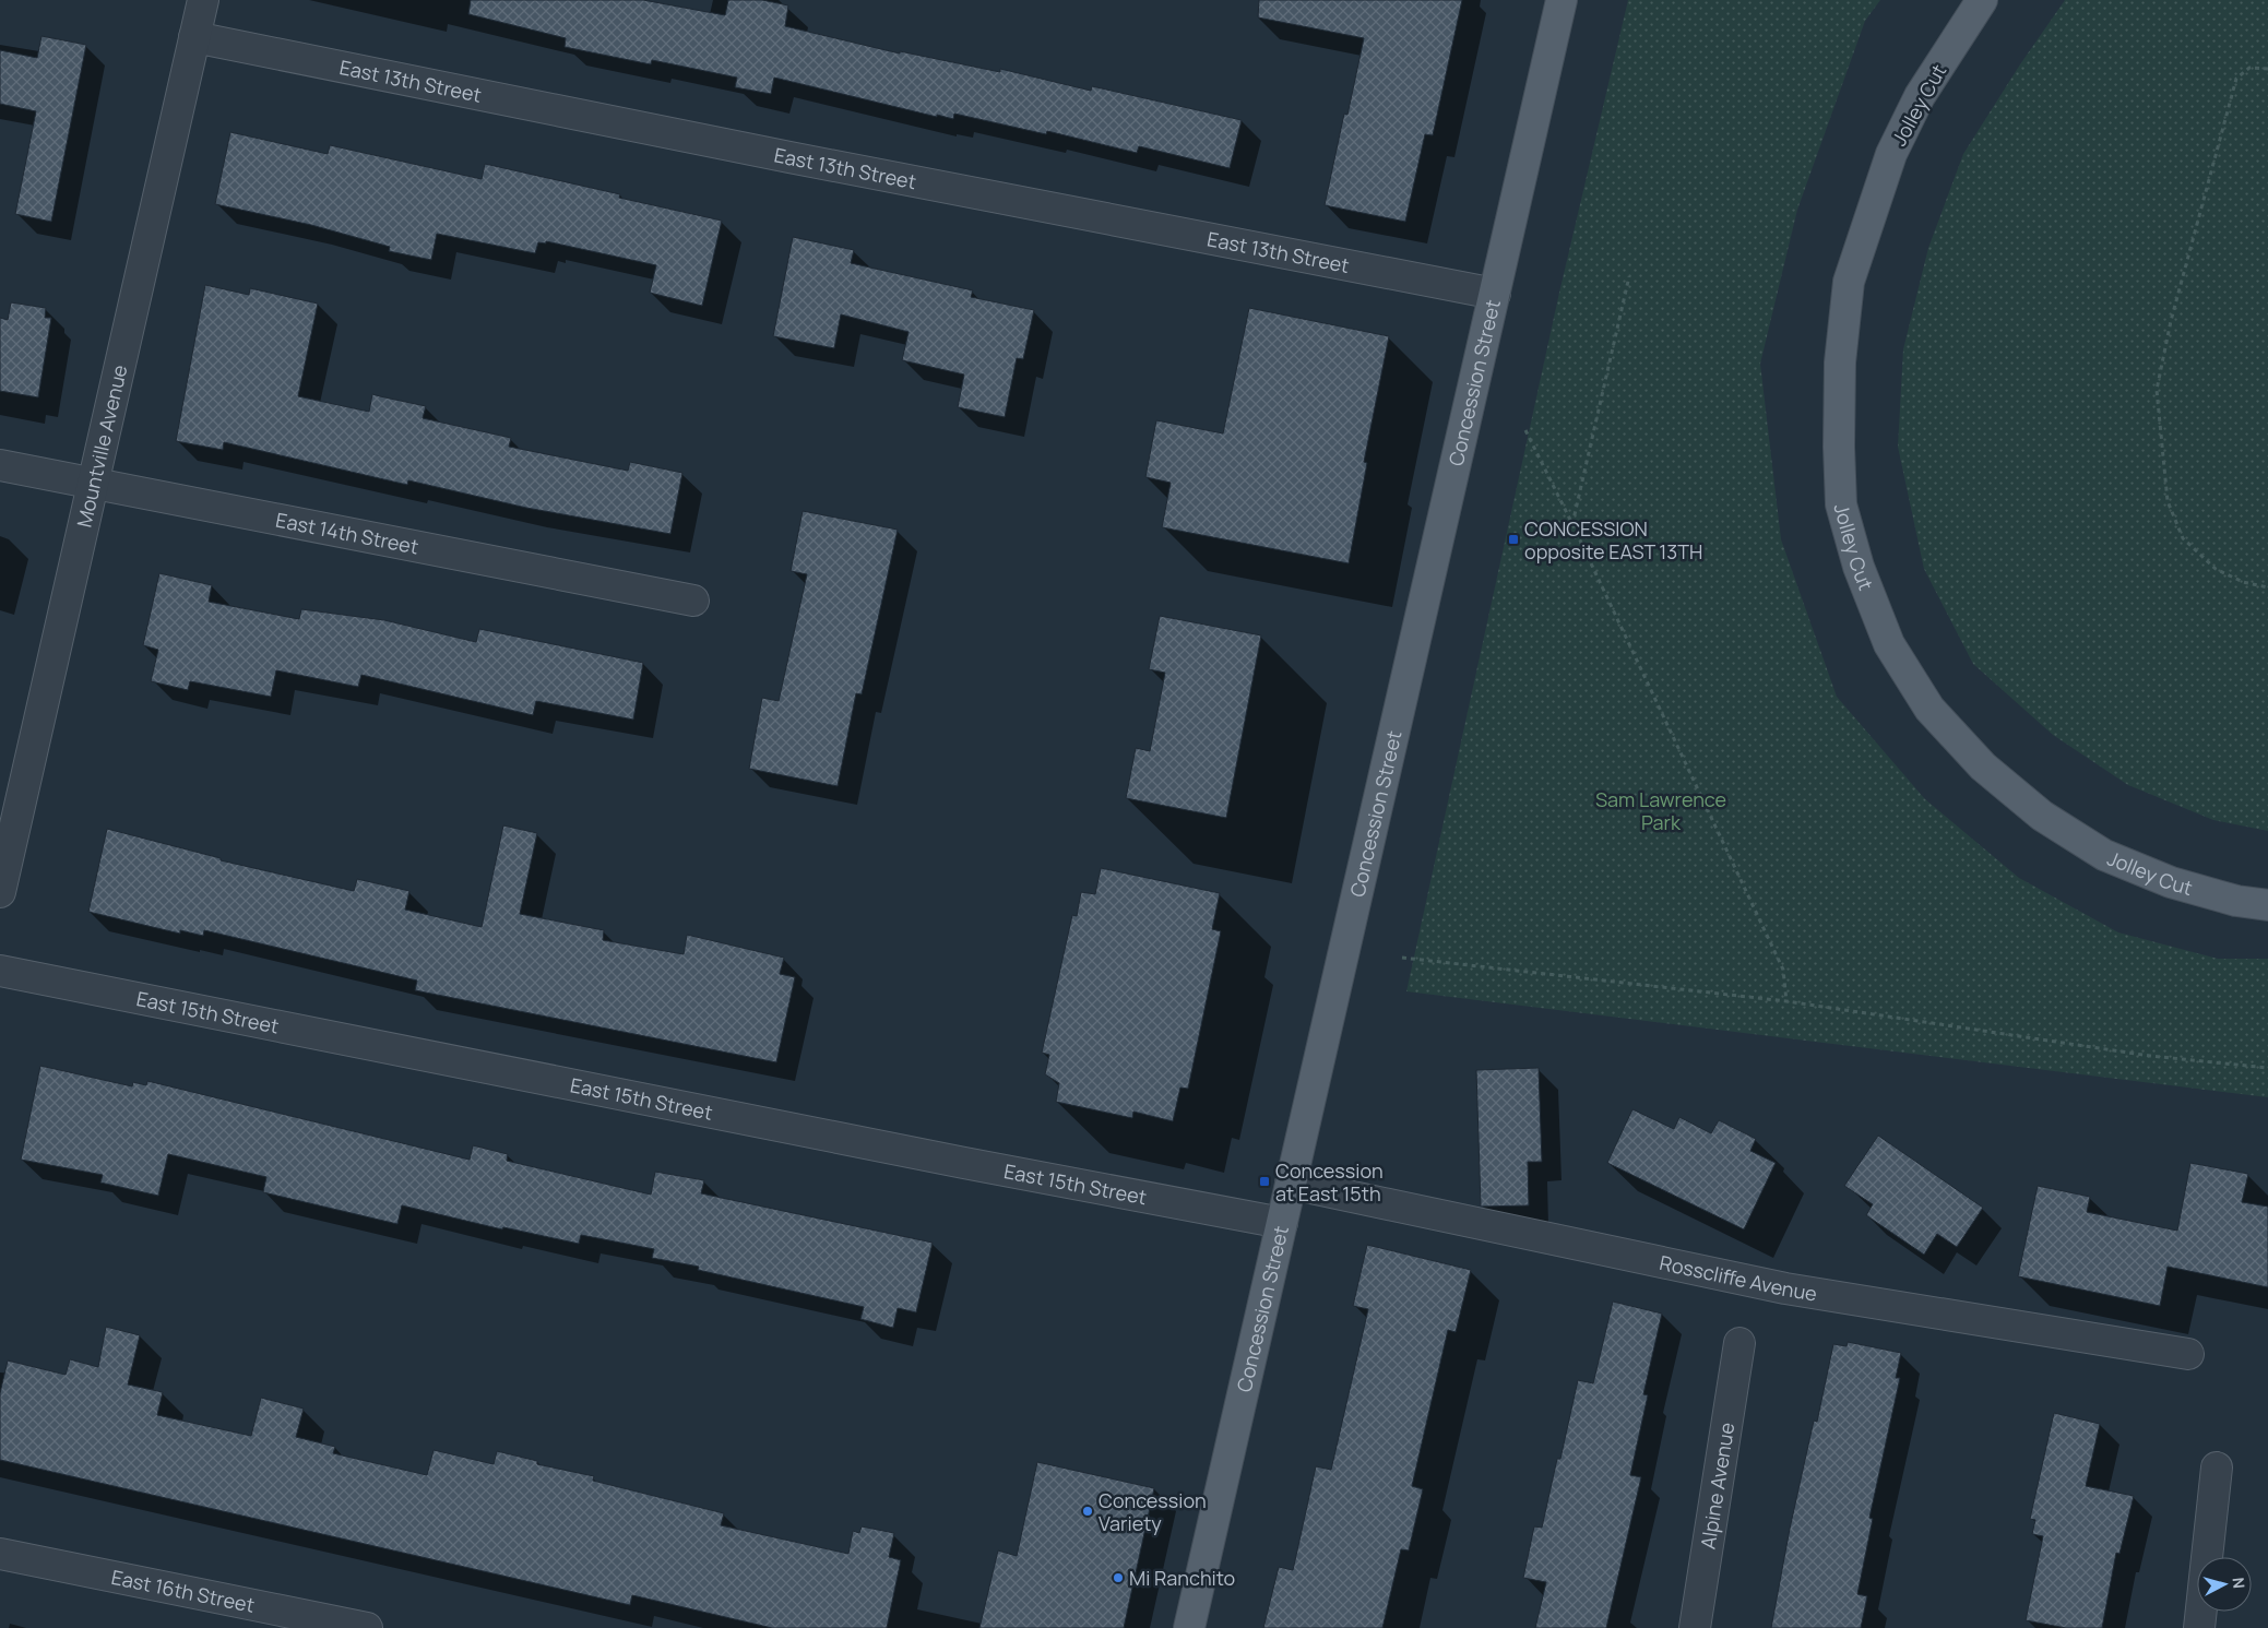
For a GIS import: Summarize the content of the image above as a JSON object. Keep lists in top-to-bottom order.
{
  "streets": {
    "main road": ["Jolley Cut", "Concession Street"],
    "street": [
      "East 13th Street",
      "Mountville Avenue",
      "East 14th Street",
      "East 15th Street",
      "Rosscliffe Avenue",
      "Alpine Avenue",
      "East 16th Street"
    ]
  },
  "crossings": [
    ["East 13th Street", "Concession Street"],
    ["East 13th Street", "Mountville Avenue"],
    ["Concession Street", "East 15th Street"],
    ["Concession Street", "Rosscliffe Avenue"],
    ["Mountville Avenue", "East 14th Street"]
  ],
  "parks": ["Sam Lawrence Park"],
  "places": {
    "transit": ["CONCESSION opposite EAST 13TH", "Concession at East 15th"],
    "other": ["Concession Variety", "Mi Ranchito"]
  },
  "north": "right"
}
